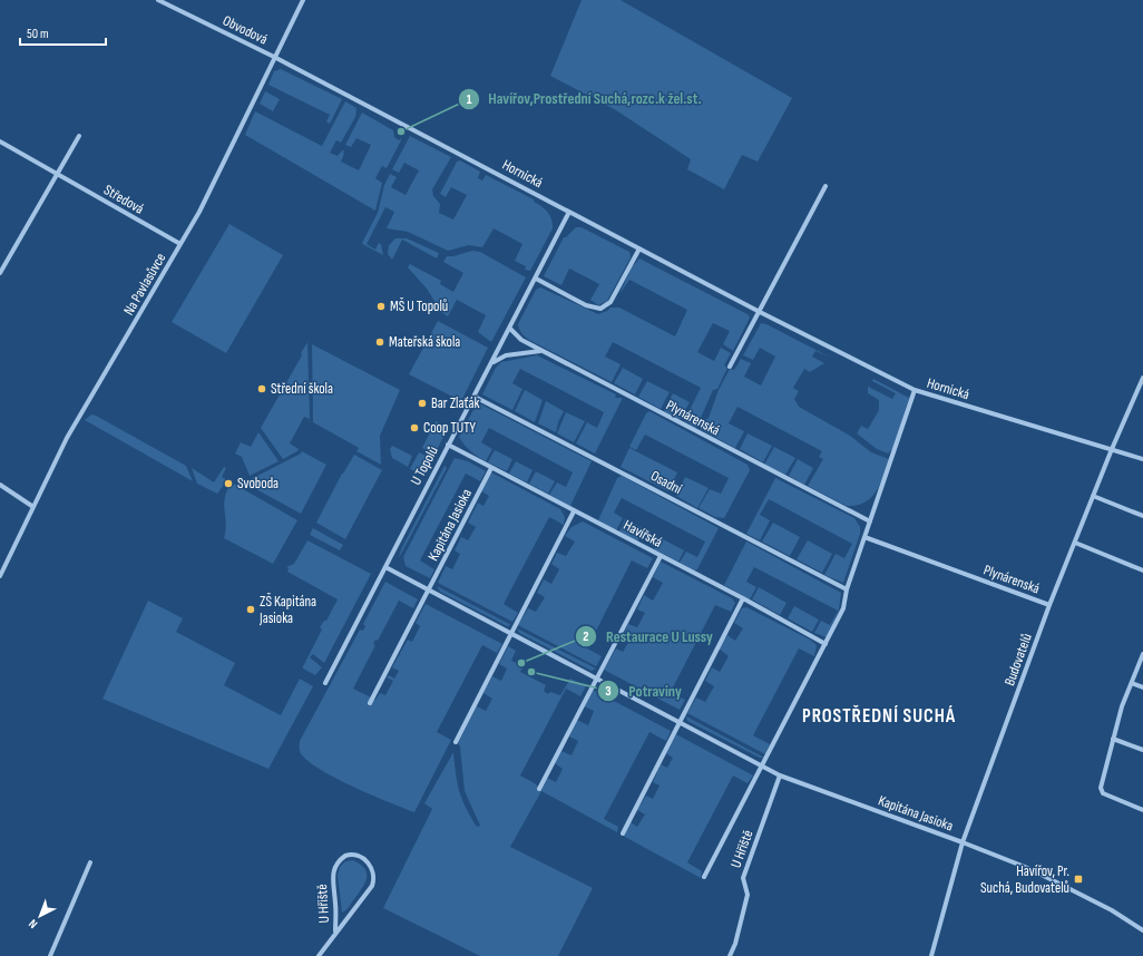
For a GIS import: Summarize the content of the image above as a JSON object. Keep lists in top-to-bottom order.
{
  "streets": {
    "street": [
      "Obvodová",
      "Hornická",
      "Středová",
      "Na Pavlasůvce",
      "Plynárenská",
      "U Topolů",
      "Osadní",
      "Kapitána Jasioka",
      "Havířská",
      "Budovatelů",
      "U Hřiště"
    ]
  },
  "crossings": [
    ["Obvodová", "Hornická"],
    ["Obvodová", "Na Pavlasůvce"],
    ["Hornická", "Na Pavlasůvce"],
    ["Hornická", "U Topolů"],
    ["Hornická", "Budovatelů"],
    ["Středová", "Na Pavlasůvce"],
    ["Plynárenská", "U Topolů"],
    ["Plynárenská", "Budovatelů"],
    ["U Topolů", "Osadní"],
    ["U Topolů", "Kapitána Jasioka"],
    ["U Topolů", "Havířská"],
    ["Kapitána Jasioka", "Havířská"],
    ["Kapitána Jasioka", "Budovatelů"],
    ["Kapitána Jasioka", "U Hřiště"]
  ],
  "districts": ["PROSTŘEDNÍ SUCHÁ"],
  "places": {
    "other": [
      "Havířov,Prostřední Suchá,rozc.k žel.st.",
      "MŠ U Topolů",
      "Mateřská škola",
      "Střední škola",
      "Bar Zlaťák",
      "Coop TUTY",
      "Svoboda",
      "ZŠ Kapitána Jasioka",
      "Restaurace U Lussy",
      "Potraviny"
    ],
    "transit": ["Havířov, Pr. Suchá, Budovatelů"]
  },
  "scale_bar": "50 m",
  "north": "bottom left"
}
